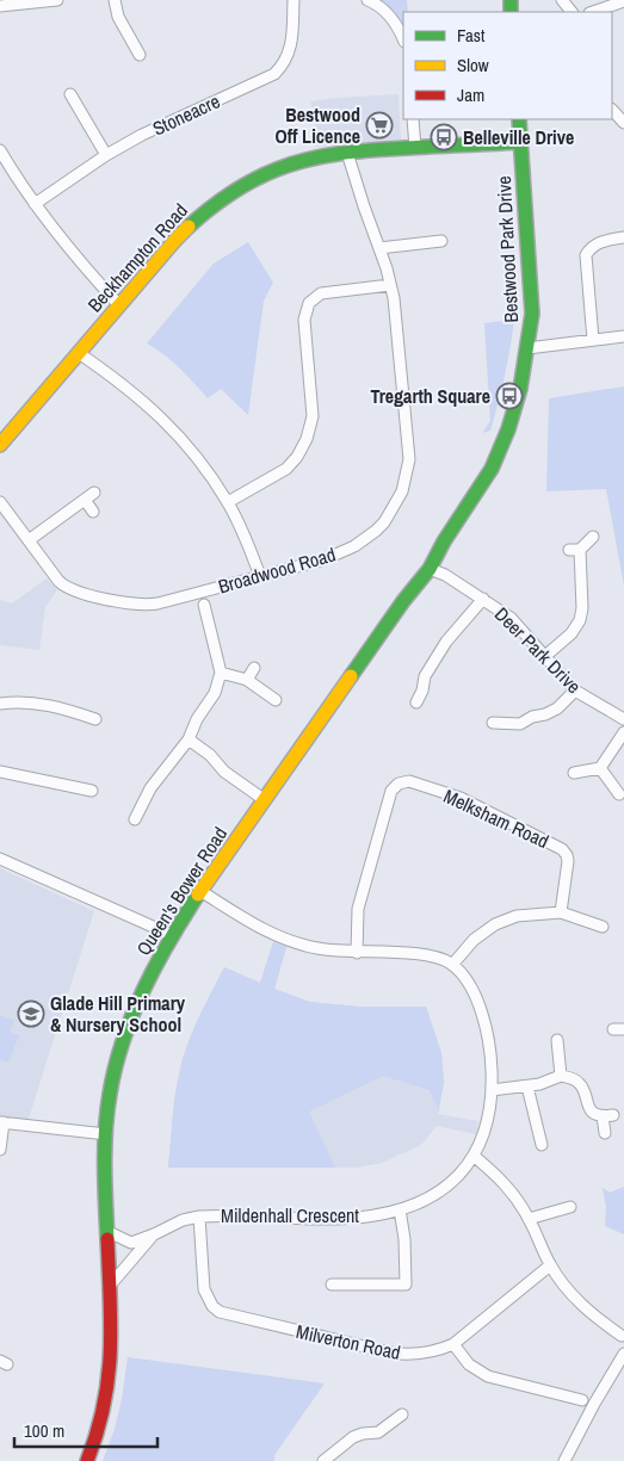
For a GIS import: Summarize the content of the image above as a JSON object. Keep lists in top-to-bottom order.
{
  "streets": {
    "street": [
      "Stoneacre",
      "Bestwood Park Drive",
      "Beckhampton Road",
      "Broadwood Road",
      "Deer Park Drive",
      "Melksham Road",
      "Queen's Bower Road",
      "Mildenhall Crescent",
      "Milverton Road"
    ]
  },
  "crossings": [
    ["Bestwood Park Drive", "Beckhampton Road"],
    ["Bestwood Park Drive", "Deer Park Drive"],
    ["Bestwood Park Drive", "Queen's Bower Road"],
    ["Beckhampton Road", "Broadwood Road"],
    ["Deer Park Drive", "Queen's Bower Road"],
    ["Queen's Bower Road", "Mildenhall Crescent"],
    ["Mildenhall Crescent", "Milverton Road"]
  ],
  "places": {
    "supermarket": ["Bestwood Off Licence"],
    "bus stop": ["Belleville Drive", "Tregarth Square"],
    "school or university": ["Glade Hill Primary & Nursery School"]
  },
  "legend": ["Fast", "Slow", "Jam"],
  "scale_bar": "100 m"
}
